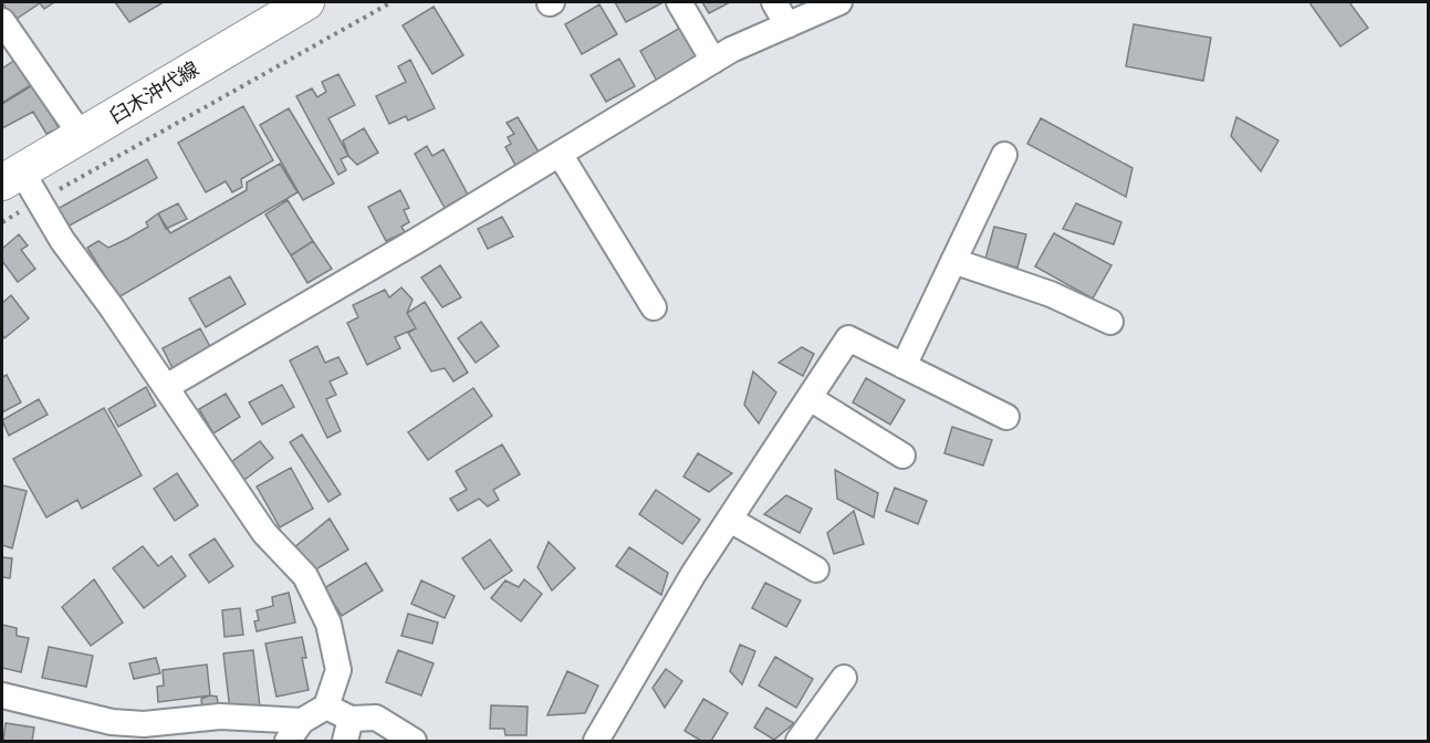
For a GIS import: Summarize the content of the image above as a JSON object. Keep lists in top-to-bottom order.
{
  "streets": {
    "main road": ["臼木沖代線"]
  }
}
